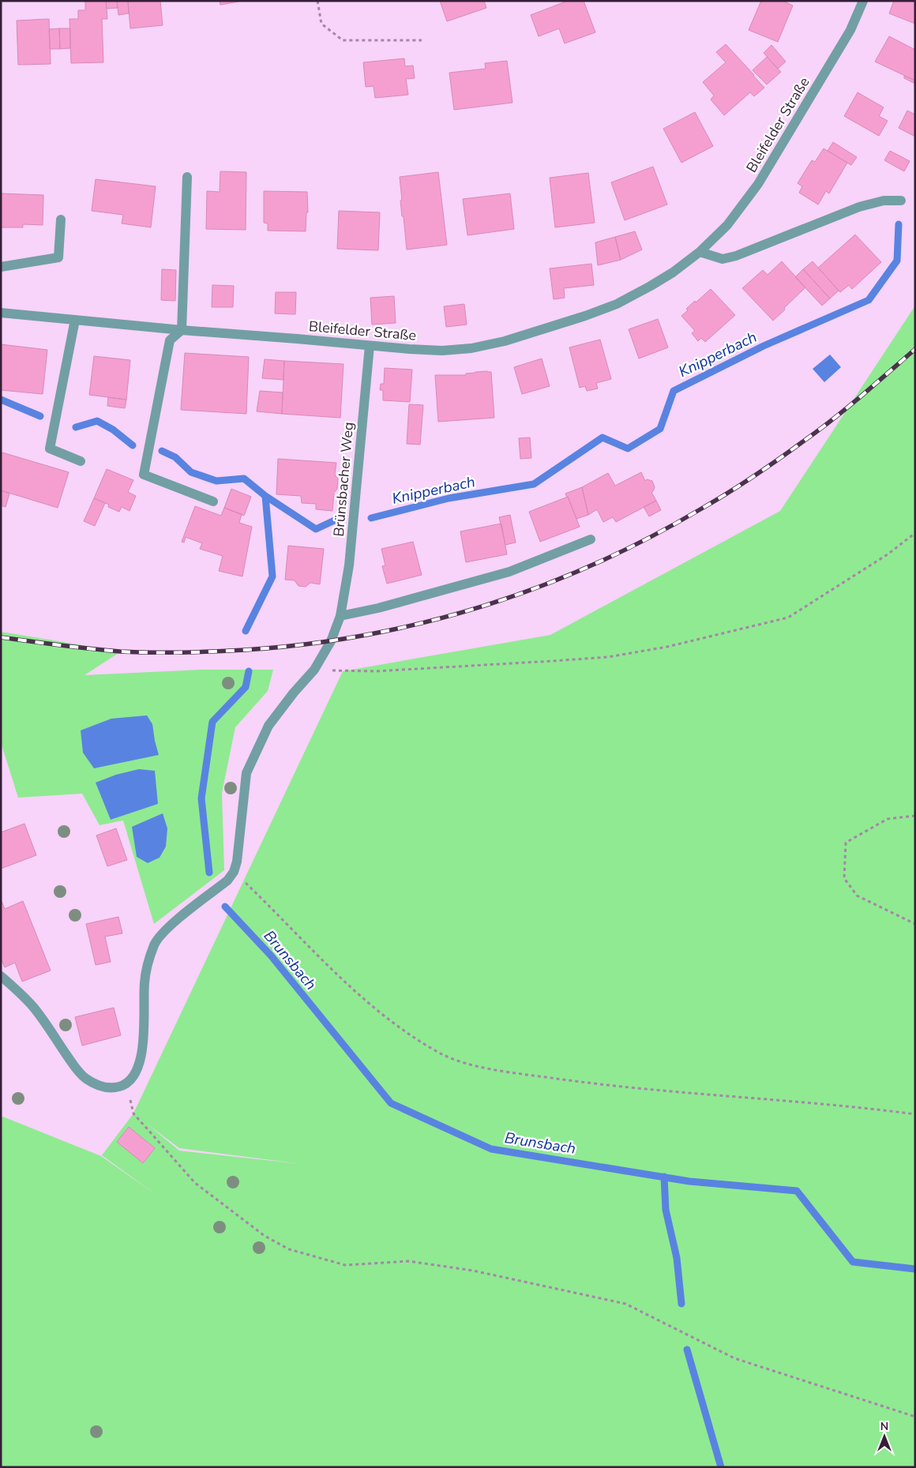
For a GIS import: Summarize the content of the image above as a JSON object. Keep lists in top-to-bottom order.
{
  "streets": {
    "street": ["Bleifelder Straße", "Brünsbacher Weg"]
  },
  "crossings": [
    ["Bleifelder Straße", "Brünsbacher Weg"]
  ],
  "water": ["Knipperbach", "Brunsbach"],
  "north": "top"
}
